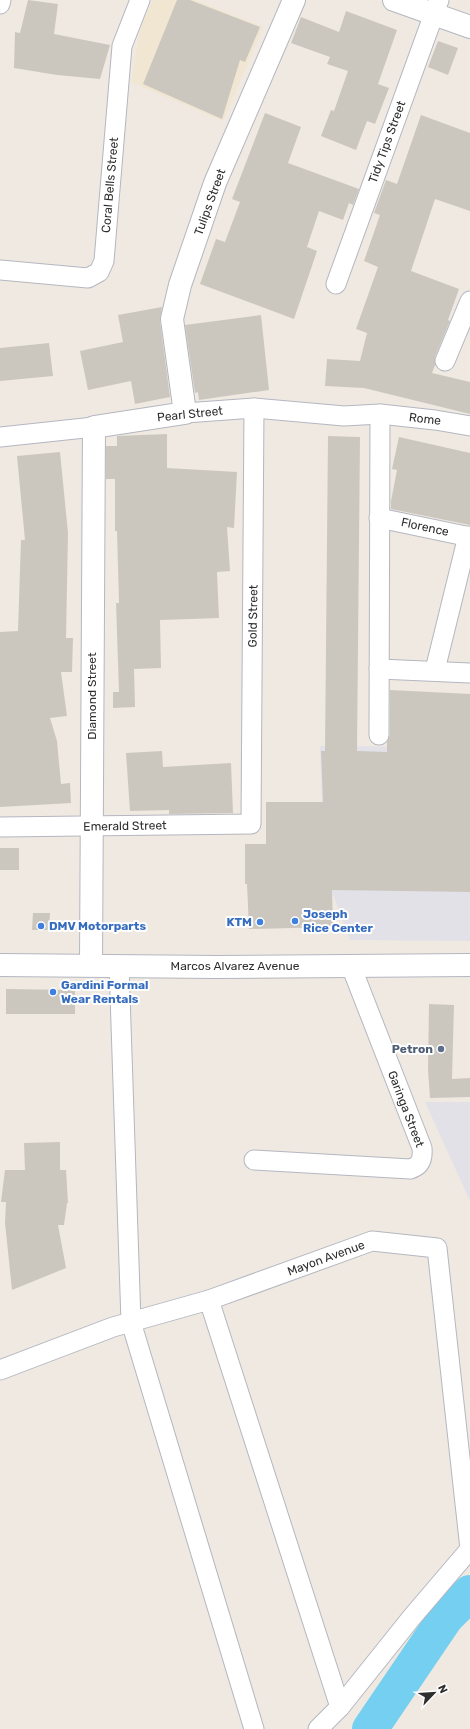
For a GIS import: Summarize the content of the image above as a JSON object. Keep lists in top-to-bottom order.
{
  "streets": {
    "street": [
      "Tidy Tips Street",
      "Coral Bells Street",
      "Tulips Street",
      "Pearl Street",
      "Rome",
      "Florence",
      "Gold Street",
      "Diamond Street",
      "Emerald Street",
      "Marcos Alvarez Avenue",
      "Garinga Street",
      "Mayon Avenue"
    ]
  },
  "crossings": [
    ["Tulips Street", "Pearl Street"],
    ["Pearl Street", "Rome"],
    ["Pearl Street", "Gold Street"],
    ["Pearl Street", "Diamond Street"],
    ["Gold Street", "Emerald Street"],
    ["Diamond Street", "Emerald Street"],
    ["Diamond Street", "Marcos Alvarez Avenue"],
    ["Marcos Alvarez Avenue", "Garinga Street"]
  ],
  "places": [
    "Joseph Rice Center",
    "KTM",
    "DMV Motorparts",
    "Gardini Formal Wear Rentals",
    "Petron"
  ],
  "north": "top right"
}
